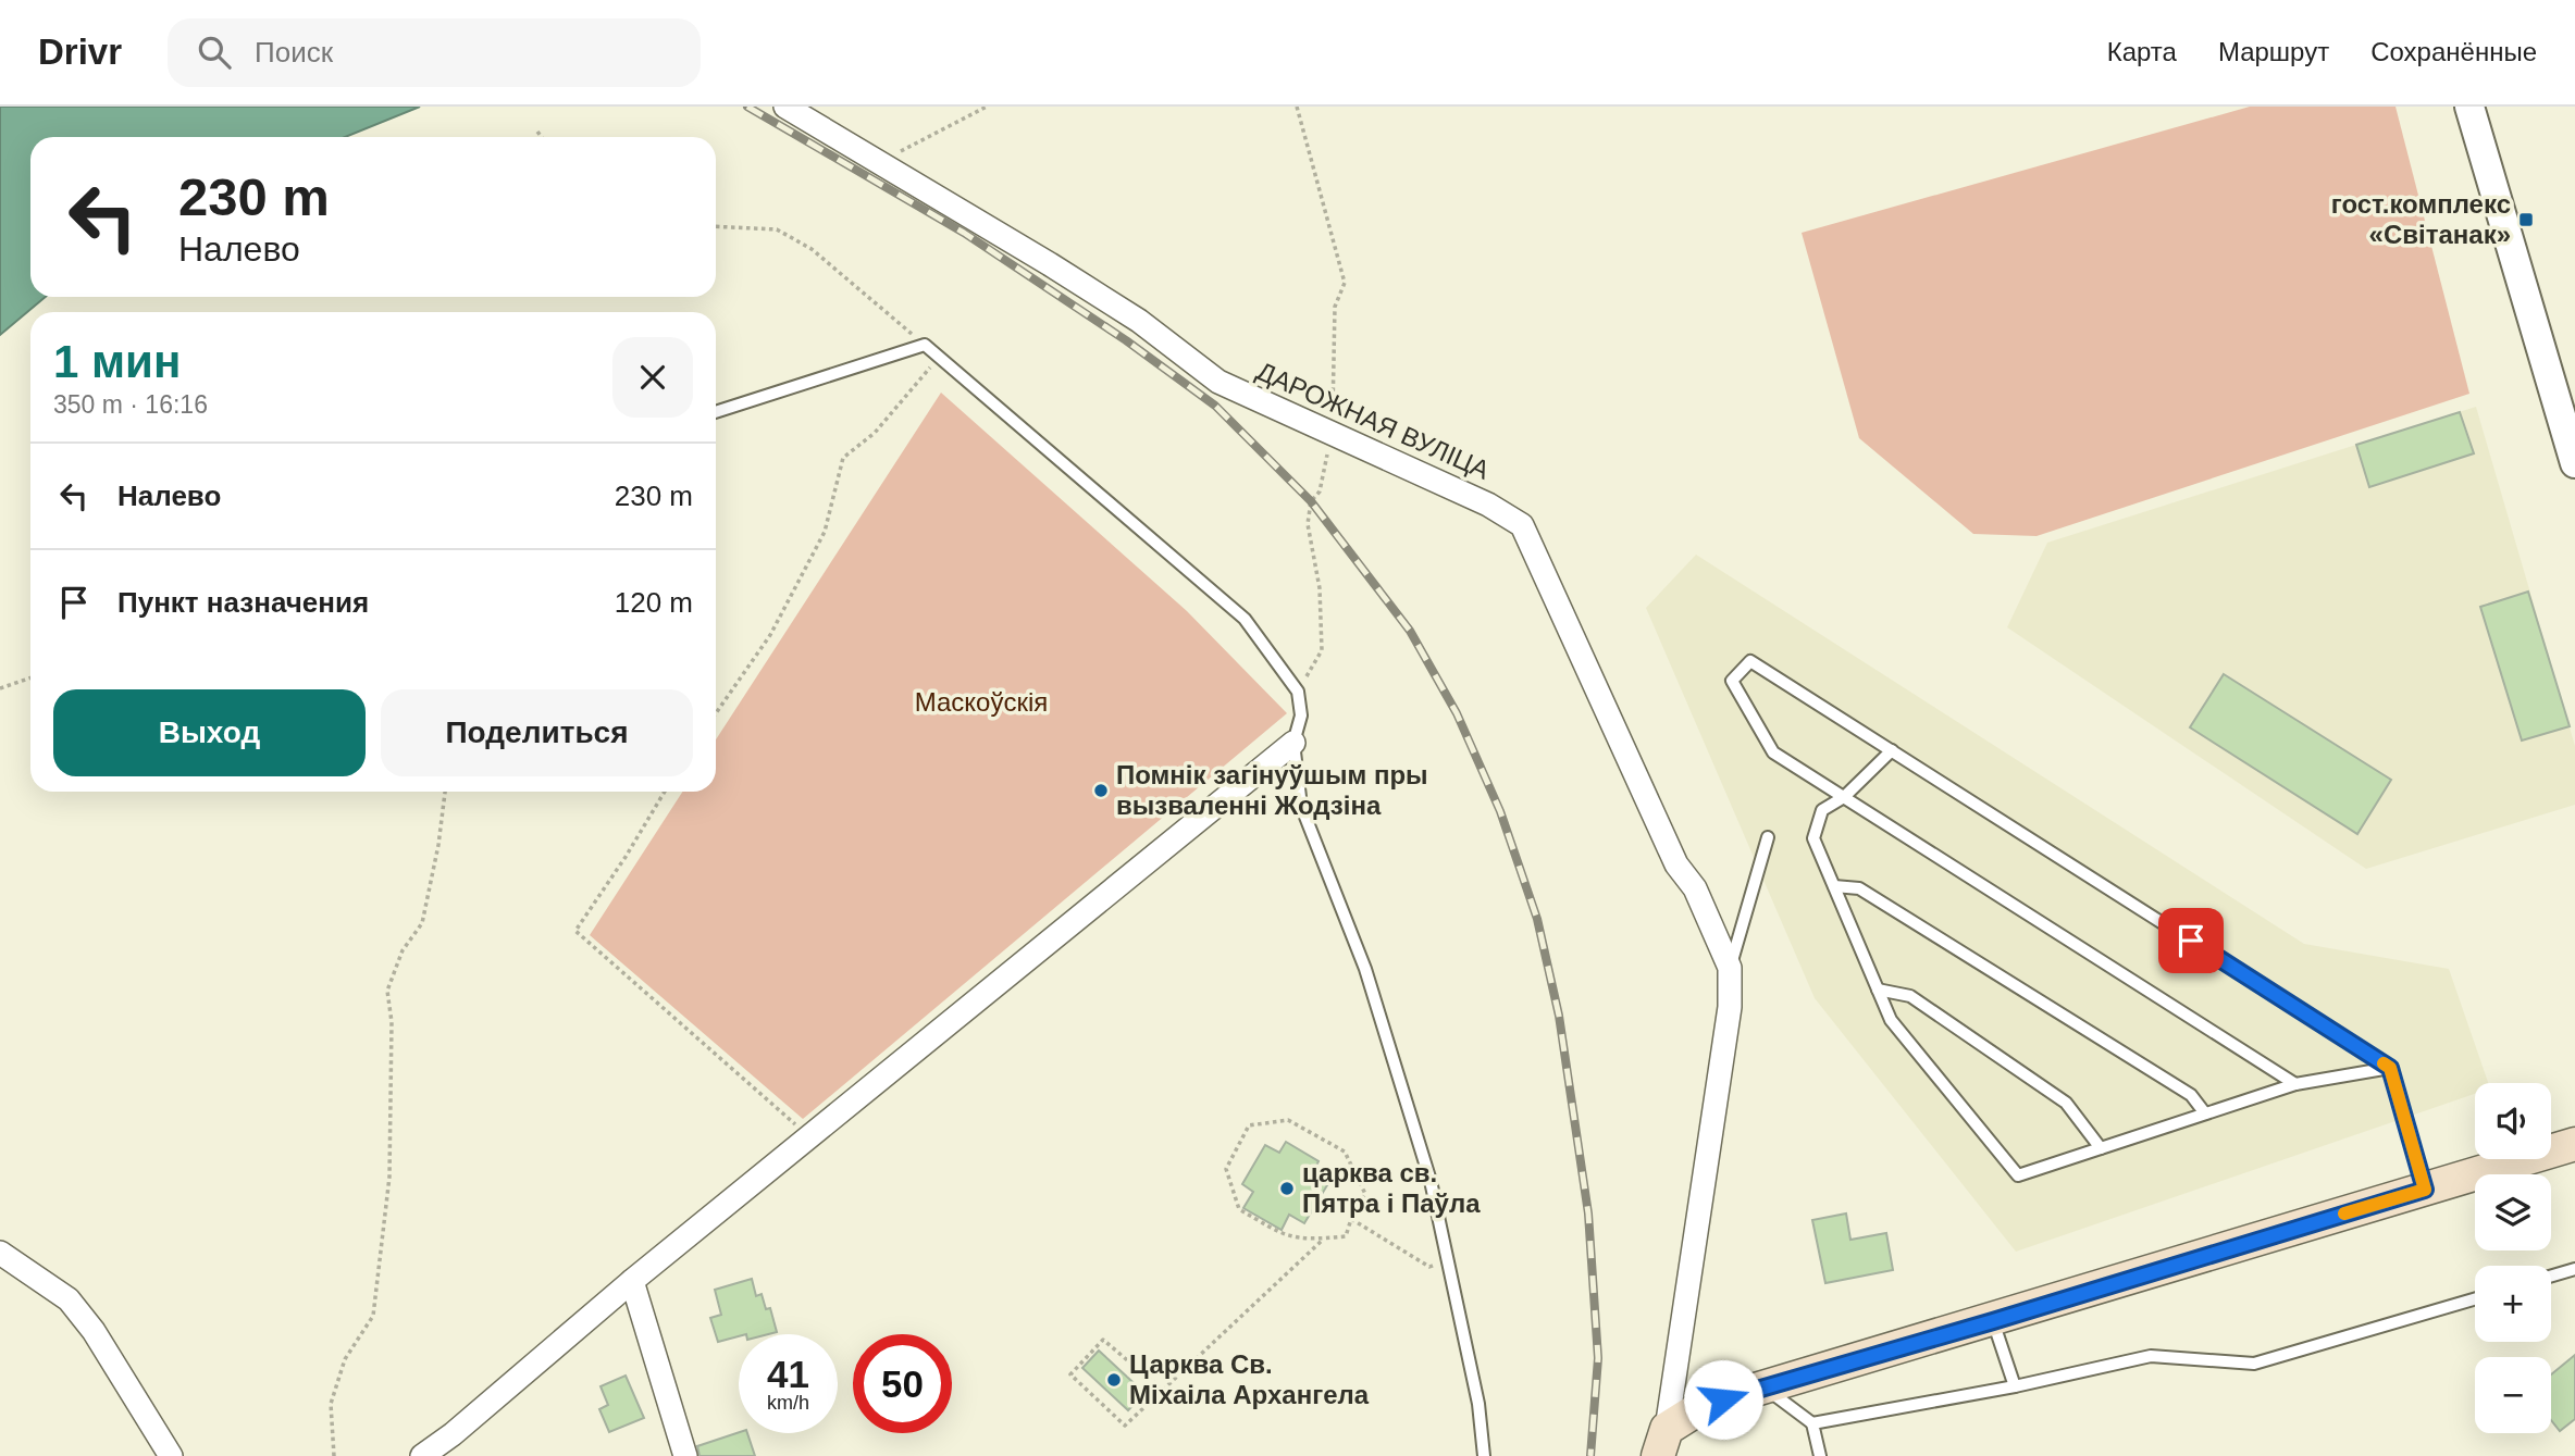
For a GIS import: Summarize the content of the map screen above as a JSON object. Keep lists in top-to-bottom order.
{
  "streets": {
    "street": ["ДАРОЖНАЯ ВУЛІЦА"]
  },
  "parks": ["Маскоўскія"],
  "places": {
    "transit": ["гост.комплекс «Світанак»"],
    "other": ["Помнік загінуўшым пры вызваленні Жодзіна", "царква св. Пятра і Паўла", "Царква Св. Міхаіла Архангела"]
  },
  "page": {
    "header": "Drivr",
    "search": "Поиск",
    "nav": ["Карта", "Маршрут", "Сохранённые"],
    "turn": ["230 m", "Налево"],
    "heading": ["1 мин", "350 m · 16:16"],
    "list": [
      {
        "name": "Налево",
        "value": "230 m"
      },
      {
        "name": "Пункт назначения",
        "value": "120 m"
      }
    ],
    "buttons": ["Выход", "Поделиться"],
    "map_buttons": ["+", "−"],
    "speed": "41 km/h",
    "limit": "50"
  }
}
